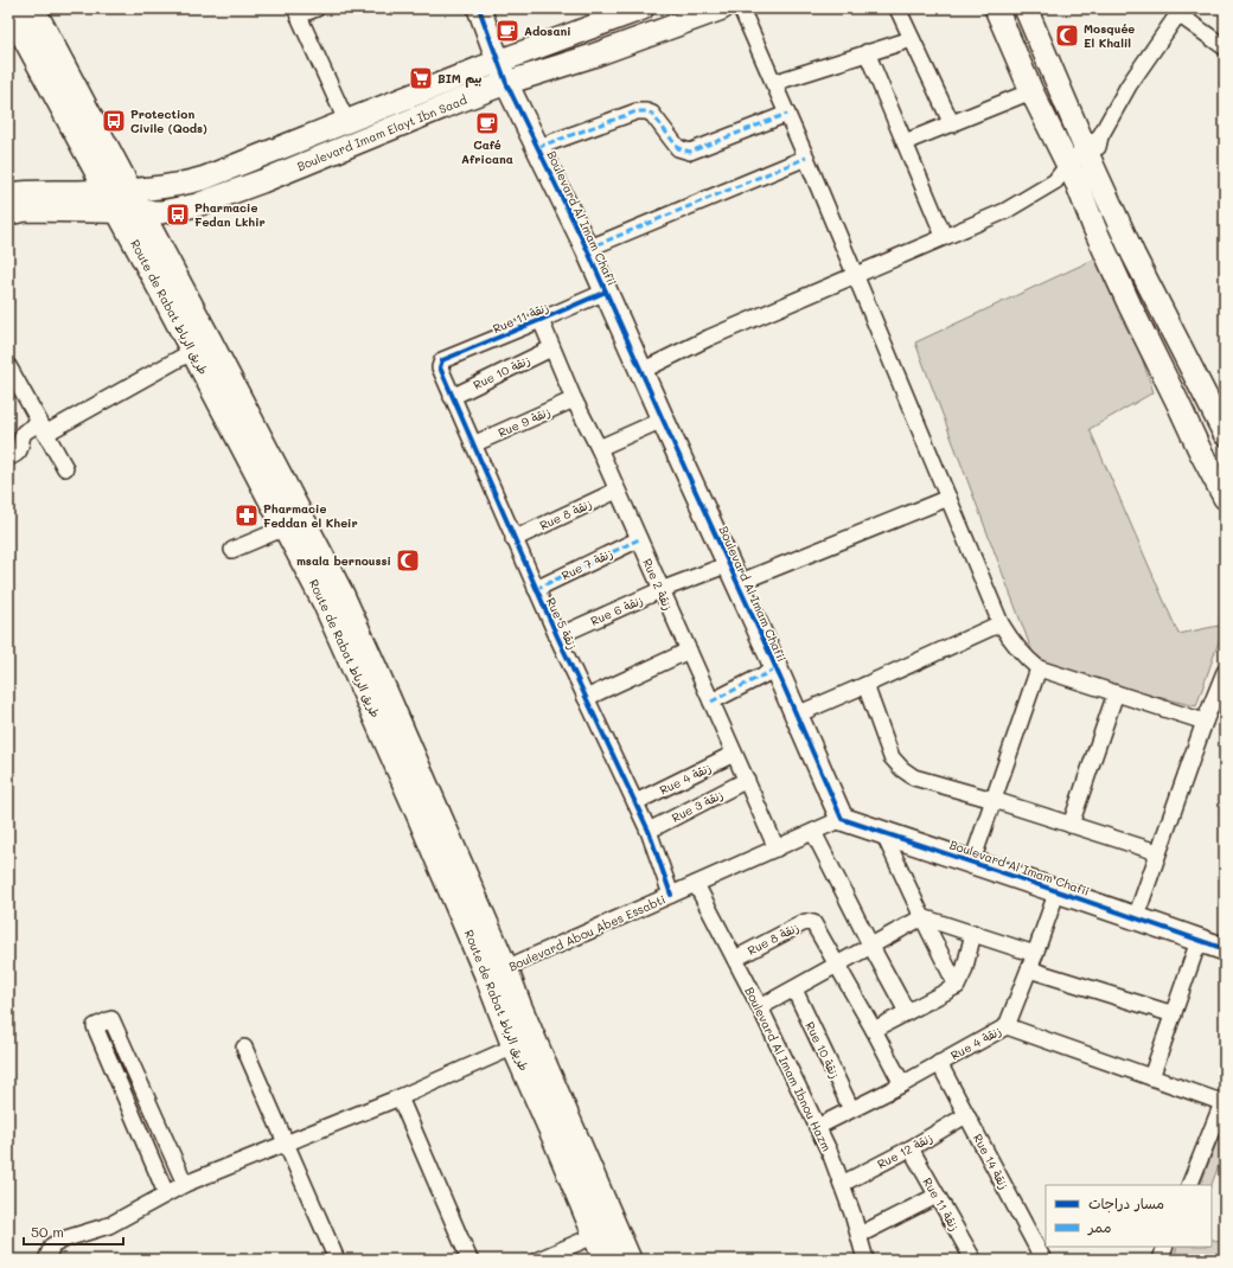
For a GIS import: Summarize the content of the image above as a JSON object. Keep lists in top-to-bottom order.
{
  "streets": {
    "main road": ["Route de Rabat طريق الرباط"],
    "street": [
      "Boulevard Imam Elayt Ibn Saad",
      "Boulevard Al Imam Chafii",
      "Rue 11 زنقة",
      "Rue 10 زنقة",
      "Rue 9 زنقة",
      "Rue 8 زنقة",
      "Rue 7 زنقة",
      "Rue 2 زنقة",
      "Rue 6 زنقة",
      "Rue 5 زنقة",
      "Rue 4 زنقة",
      "Rue 3 زنقة",
      "Boulevard Abou Abes Essabti",
      "Boulevard Al Imam Ibnou Hazm",
      "Rue 12 زنقة",
      "Rue 14 زنقة"
    ]
  },
  "crossings": [
    ["Boulevard Imam Elayt Ibn Saad", "Boulevard Al Imam Chafii"],
    ["Boulevard Imam Elayt Ibn Saad", "Route de Rabat طريق الرباط"],
    ["Boulevard Al Imam Chafii", "Rue 11 زنقة"],
    ["Boulevard Al Imam Chafii", "Rue 6 زنقة"],
    ["Boulevard Al Imam Chafii", "Rue 4 زنقة"],
    ["Boulevard Al Imam Chafii", "Boulevard Abou Abes Essabti"],
    ["Route de Rabat طريق الرباط", "Boulevard Abou Abes Essabti"],
    ["Rue 11 زنقة", "Rue 2 زنقة"],
    ["Rue 11 زنقة", "Rue 5 زنقة"],
    ["Rue 11 زنقة", "Rue 12 زنقة"],
    ["Rue 10 زنقة", "Rue 2 زنقة"],
    ["Rue 10 زنقة", "Rue 5 زنقة"],
    ["Rue 10 زنقة", "Rue 4 زنقة"],
    ["Rue 9 زنقة", "Rue 2 زنقة"],
    ["Rue 9 زنقة", "Rue 5 زنقة"],
    ["Rue 8 زنقة", "Rue 2 زنقة"],
    ["Rue 8 زنقة", "Rue 5 زنقة"],
    ["Rue 8 زنقة", "Boulevard Al Imam Ibnou Hazm"],
    ["Rue 7 زنقة", "Rue 2 زنقة"],
    ["Rue 7 زنقة", "Rue 5 زنقة"],
    ["Rue 2 زنقة", "Rue 6 زنقة"],
    ["Rue 2 زنقة", "Rue 4 زنقة"],
    ["Rue 2 زنقة", "Rue 3 زنقة"],
    ["Rue 2 زنقة", "Boulevard Abou Abes Essabti"],
    ["Rue 6 زنقة", "Rue 5 زنقة"],
    ["Rue 5 زنقة", "Rue 4 زنقة"],
    ["Rue 5 زنقة", "Rue 3 زنقة"],
    ["Rue 5 زنقة", "Boulevard Abou Abes Essabti"],
    ["Rue 4 زنقة", "Boulevard Al Imam Ibnou Hazm"],
    ["Rue 4 زنقة", "Rue 14 زنقة"],
    ["Boulevard Abou Abes Essabti", "Boulevard Al Imam Ibnou Hazm"],
    ["Boulevard Al Imam Ibnou Hazm", "Rue 12 زنقة"],
    ["Rue 12 زنقة", "Rue 14 زنقة"]
  ],
  "places": {
    "cafe": ["Adosani", "Café Africana"],
    "mosque": ["Mosquée El Khalil", "msala bernoussi"],
    "supermarket": ["BIM بيم"],
    "bus stop": ["Protection Civile (Qods)", "Pharmacie Fedan Lkhir"],
    "pharmacy": ["Pharmacie Feddan el Kheir"]
  },
  "legend": ["مسار دراجات", "ممر"],
  "scale_bar": "50 m"
}
